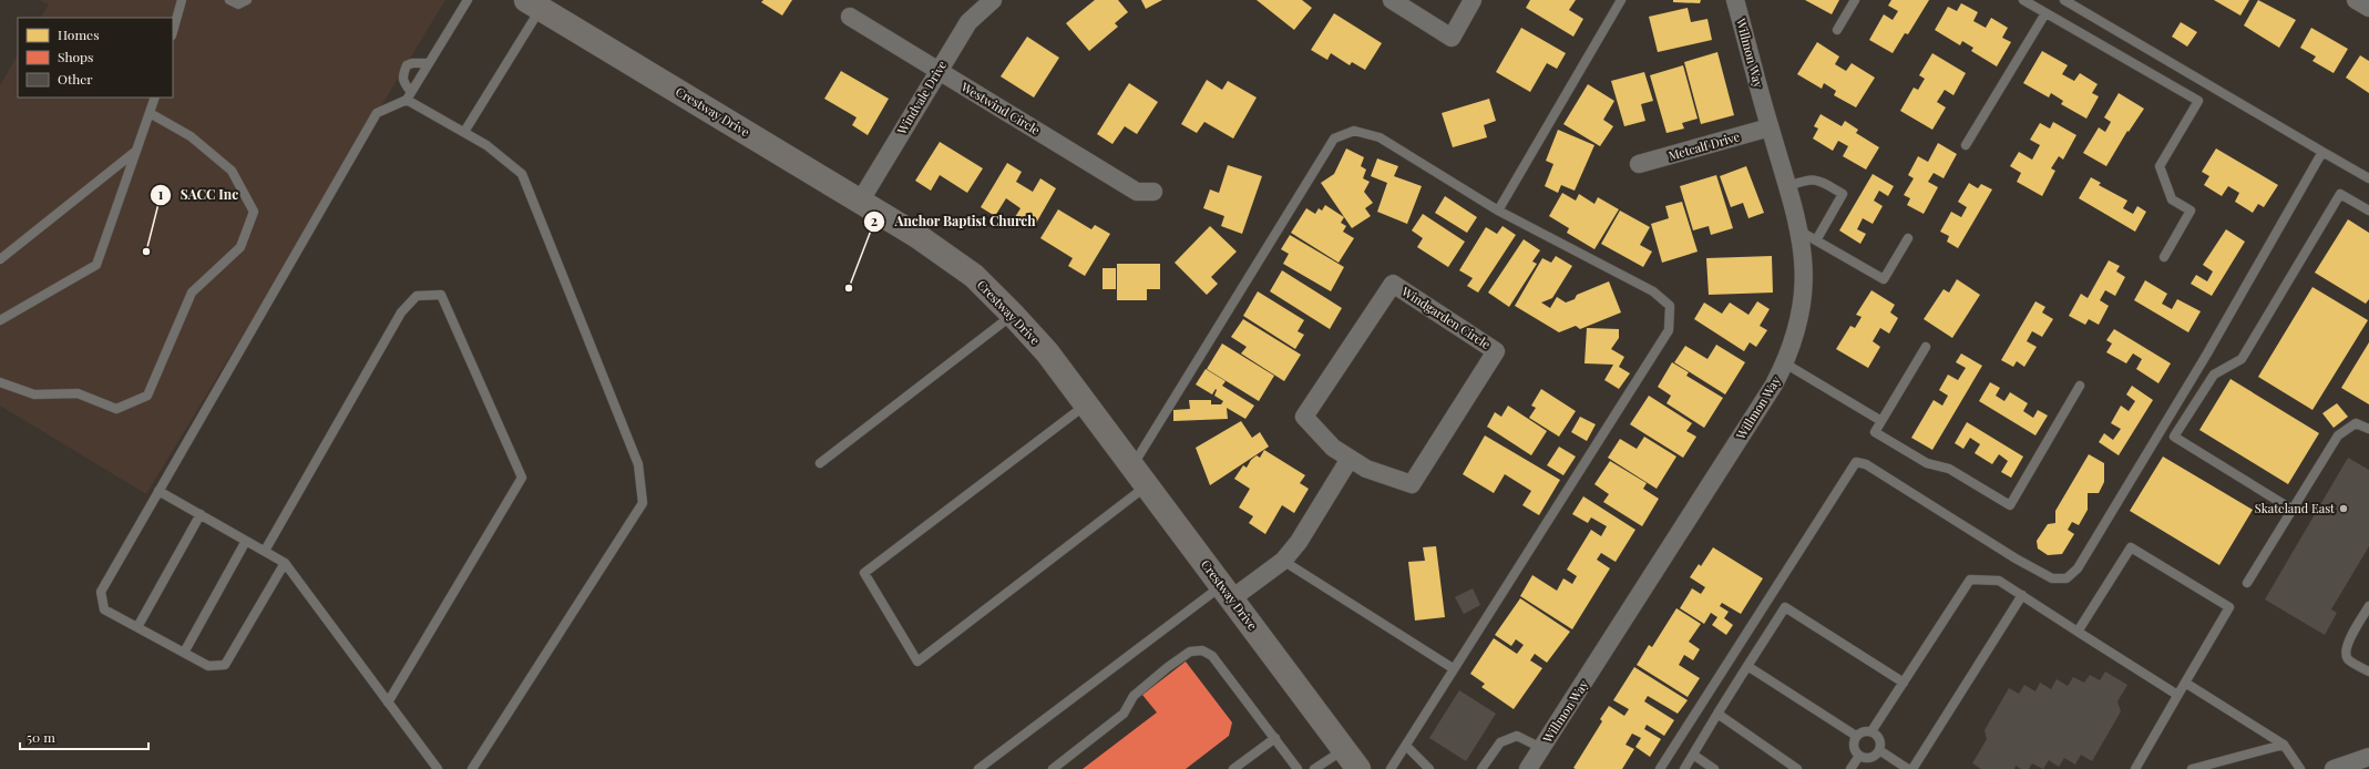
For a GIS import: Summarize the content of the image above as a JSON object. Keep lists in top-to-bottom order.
{
  "streets": {
    "main road": ["Crestway Drive"],
    "street": [
      "Willmon Way",
      "Windvale Drive",
      "Westwind Circle",
      "Metcalf Drive",
      "Windgarden Circle"
    ]
  },
  "crossings": [
    ["Willmon Way", "Metcalf Drive"],
    ["Windvale Drive", "Westwind Circle"],
    ["Windvale Drive", "Crestway Drive"]
  ],
  "places": ["SACC Inc", "Anchor Baptist Church", "Skateland East"],
  "legend": ["Homes", "Shops", "Other"],
  "scale_bar": "50 m"
}
